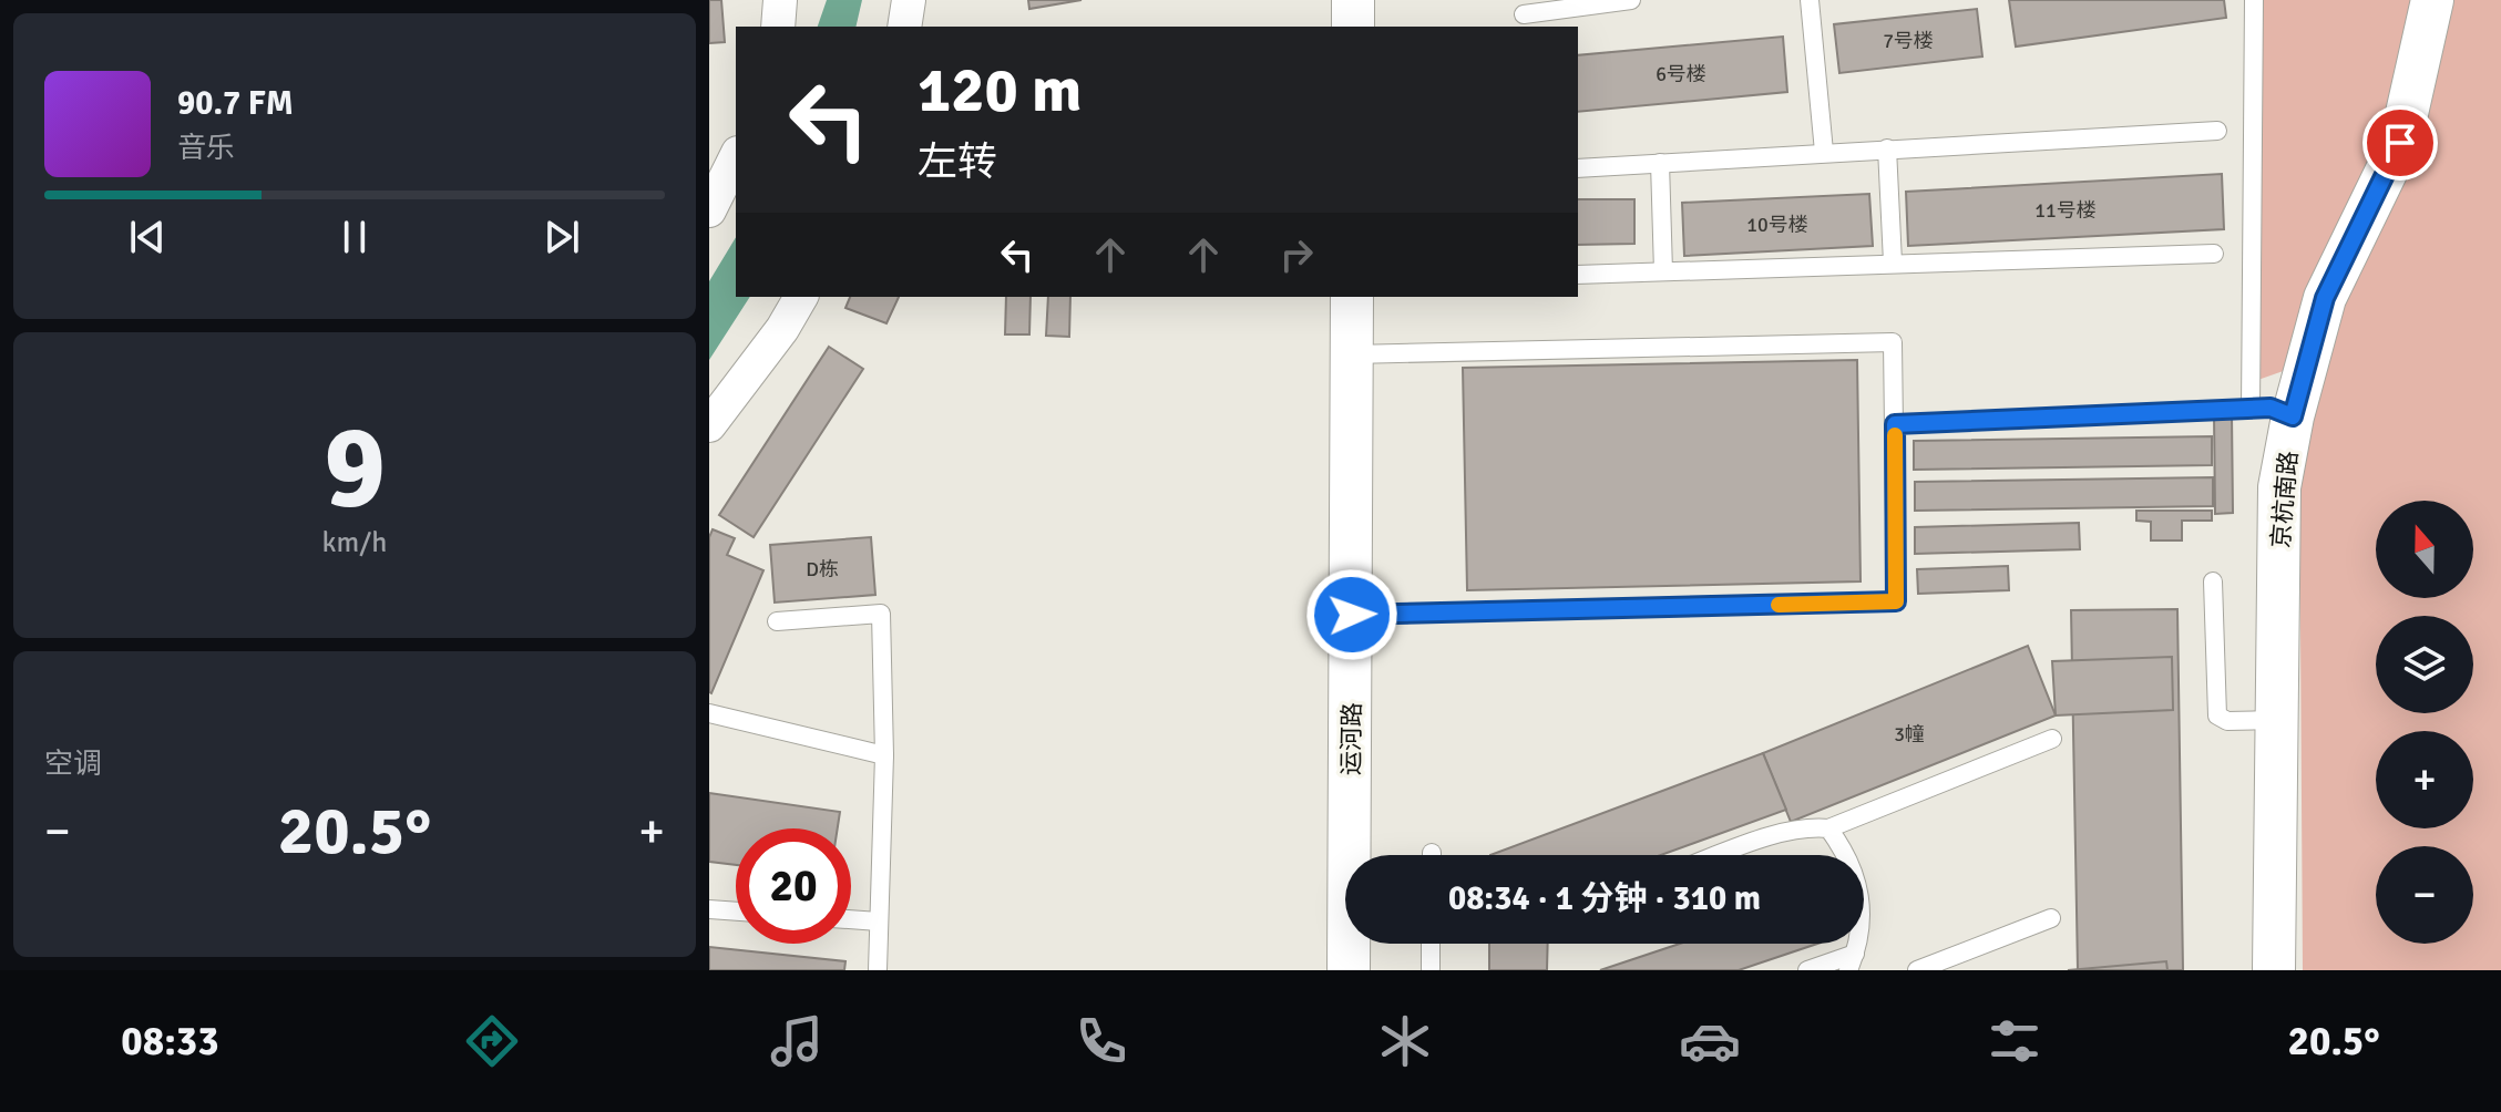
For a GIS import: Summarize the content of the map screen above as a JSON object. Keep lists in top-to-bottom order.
{
  "streets": {
    "street": ["京杭南路", "运河路"]
  },
  "house_numbers": [
    "7号楼",
    "6号楼",
    "11号楼",
    "10号楼",
    "D栋",
    "3幢"
  ],
  "north": "top",
  "page": {
    "turn": ["120 m", "左转"],
    "song": ["90.7 FM", "音乐"],
    "tile": [
      ["9", "km/h"],
      "空调"
    ],
    "map_buttons": ["+", "−"],
    "heat": ["−", "20.5°", "+"],
    "limit": "20",
    "trip": "08:34 · 1 分钟 · 310 m",
    "tabs": ["08:33", "20.5°"]
  }
}
